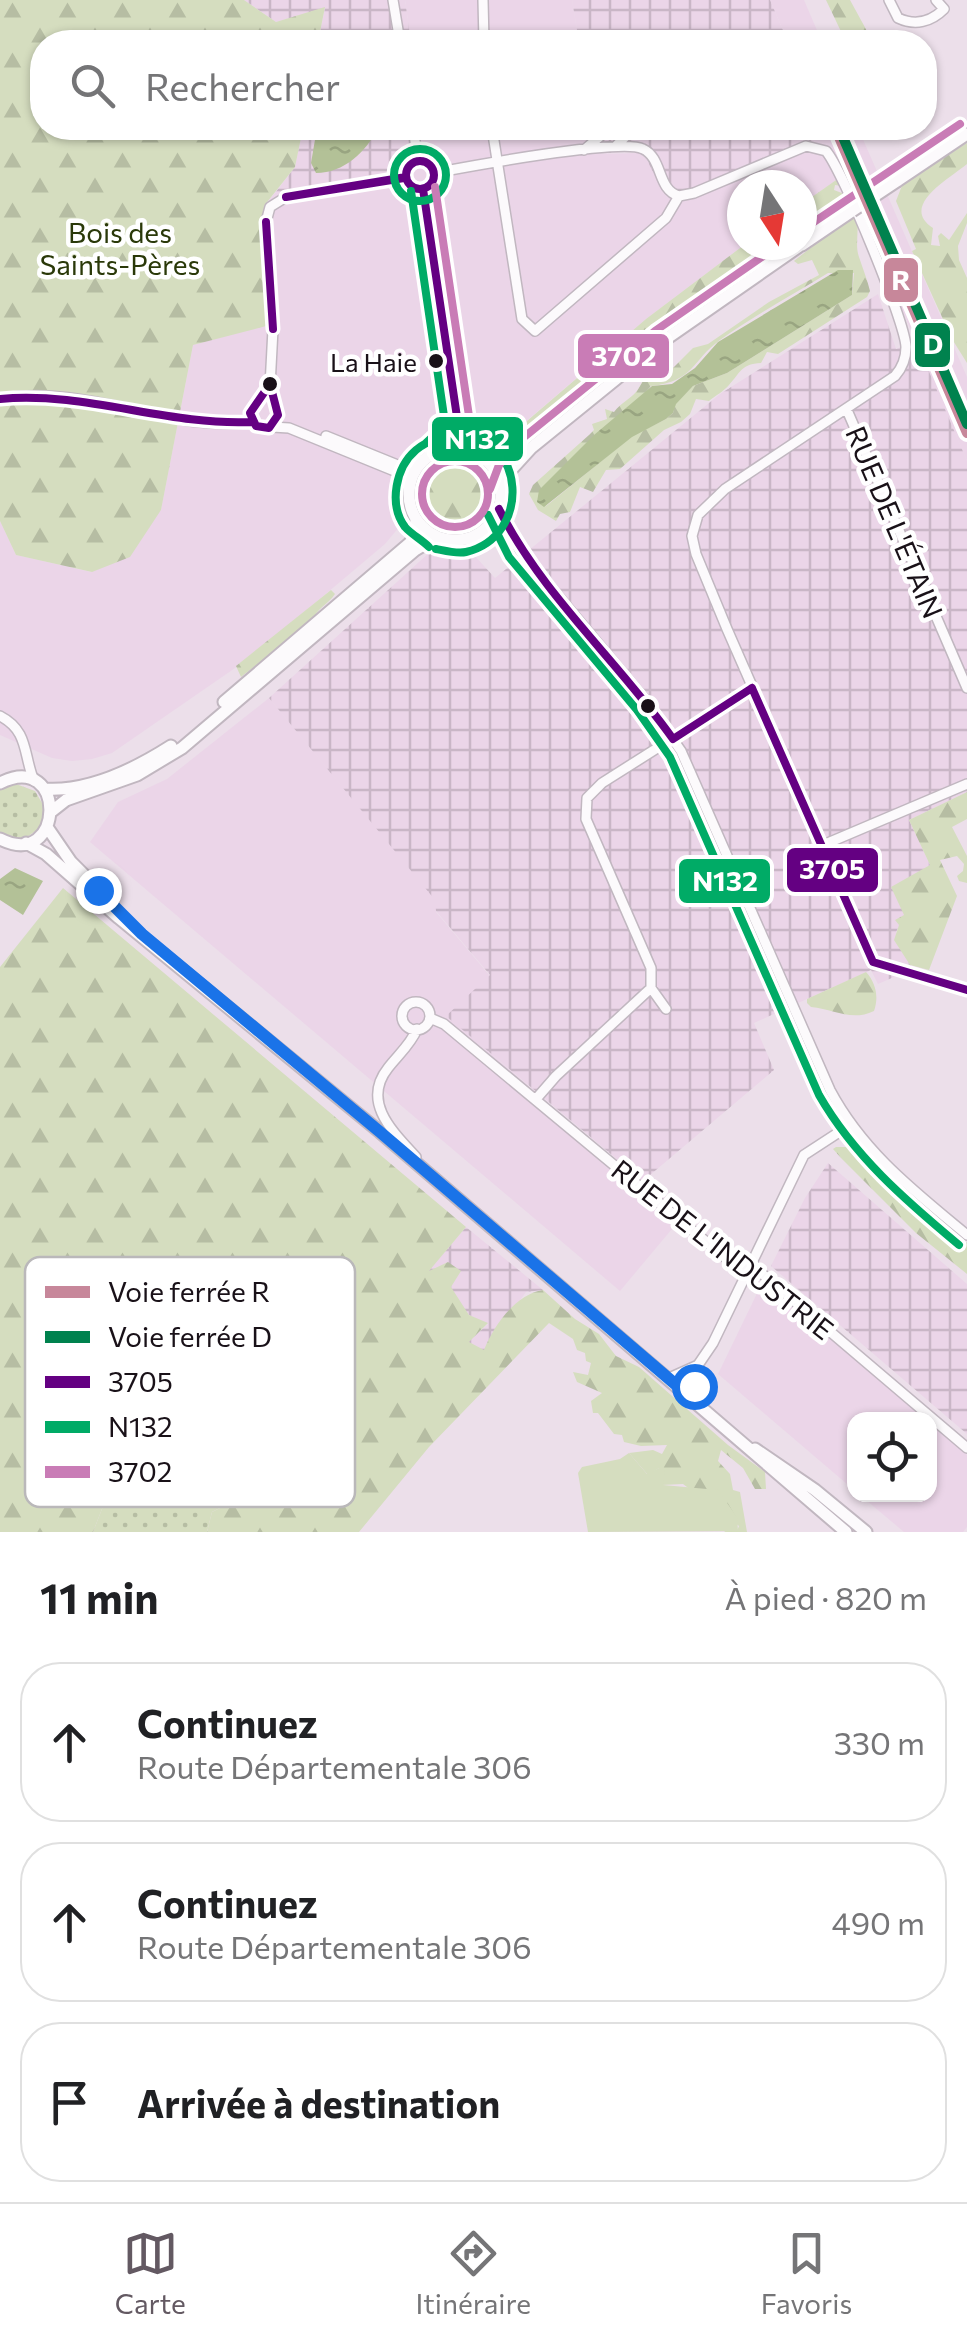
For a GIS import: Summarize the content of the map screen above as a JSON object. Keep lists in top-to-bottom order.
{
  "streets": {
    "street": ["RUE DE L'ÉTAIN", "RUE DE L'INDUSTRIE"]
  },
  "parks": ["Bois des Saints-Pères"],
  "places": ["La Haie"],
  "lines": [
    "transit line 3702",
    "rail line R",
    "rail line D",
    "transit line N132",
    "transit line 3705"
  ],
  "legend": [
    "Voie ferrée R",
    "Voie ferrée D",
    "3705",
    "N132",
    "3702"
  ],
  "north": "bottom",
  "page": {
    "search": "Rechercher",
    "heading": ["11 min", "À pied · 820 m"],
    "list": [
      ["Continuez", "Route Départementale 306", "330 m"],
      ["Continuez", "Route Départementale 306", "490 m"],
      "Arrivée à destination"
    ],
    "nav": ["Carte", "Itinéraire", "Favoris"]
  }
}
